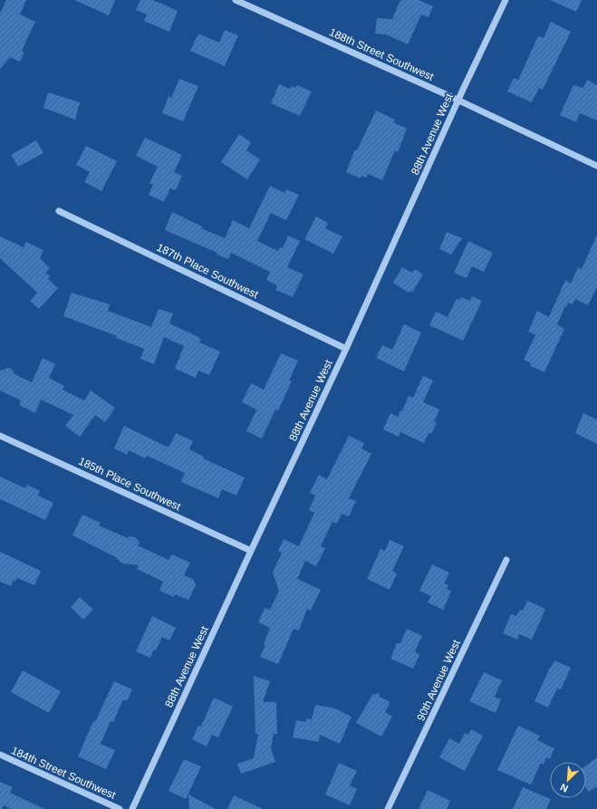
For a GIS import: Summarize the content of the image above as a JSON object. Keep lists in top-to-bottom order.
{
  "streets": {
    "street": [
      "188th Street Southwest",
      "88th Avenue West",
      "187th Place Southwest",
      "185th Place Southwest",
      "90th Avenue West",
      "184th Street Southwest"
    ]
  },
  "crossings": [
    ["188th Street Southwest", "88th Avenue West"],
    ["88th Avenue West", "187th Place Southwest"],
    ["88th Avenue West", "185th Place Southwest"]
  ],
  "north": "bottom left"
}
